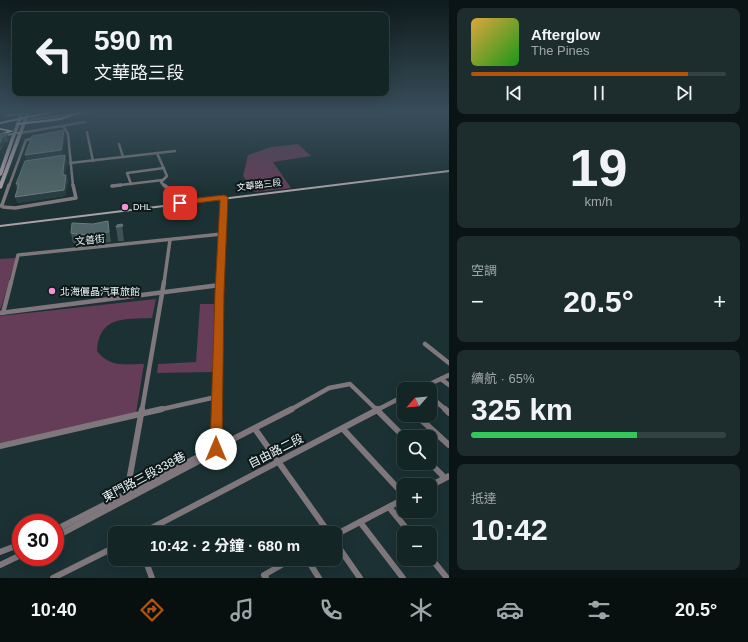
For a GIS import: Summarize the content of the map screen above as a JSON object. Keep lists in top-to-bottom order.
{
  "streets": {
    "street": [
      "文華路三段",
      "文善街",
      "自由路二段",
      "東門路三段338巷"
    ]
  },
  "crossings": [
    ["自由路二段", "東門路三段338巷"]
  ],
  "places": ["DHL", "北海儷晶汽車旅館"],
  "north": "bottom left",
  "page": {
    "turn": ["590 m", "文華路三段"],
    "song": ["Afterglow", "The Pines"],
    "tile": [
      ["19", "km/h"],
      "空調",
      ["續航 · 65%", "325 km"],
      ["抵達", "10:42"]
    ],
    "heat": ["−", "20.5°", "+"],
    "map_buttons": ["+", "−"],
    "limit": "30",
    "trip": "10:42 · 2 分鐘 · 680 m",
    "tabs": ["10:40", "20.5°"]
  }
}
